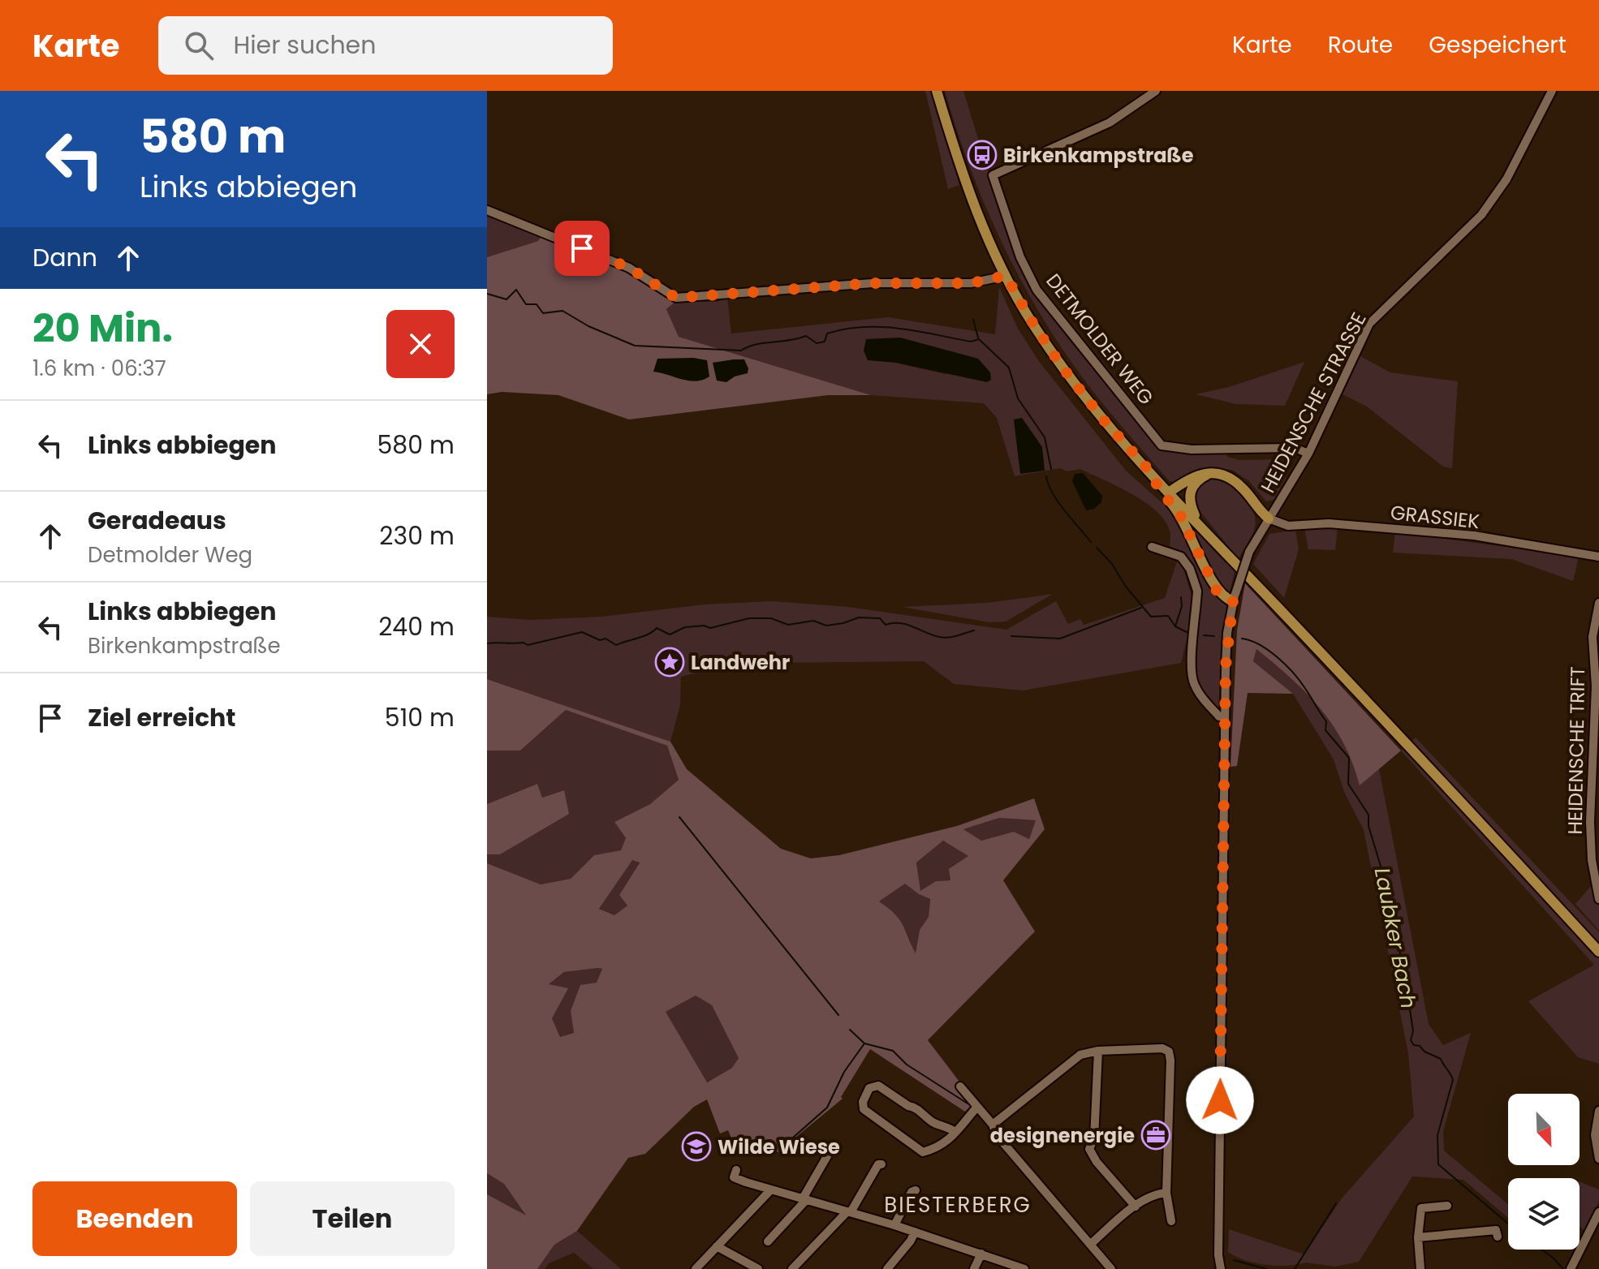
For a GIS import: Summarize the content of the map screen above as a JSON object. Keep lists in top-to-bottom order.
{
  "streets": {
    "main road": ["DETMOLDER WEG"],
    "street": ["HEIDENSCHE STRASSE", "GRASSIEK", "HEIDENSCHE TRIFT"]
  },
  "crossings": [
    ["DETMOLDER WEG", "HEIDENSCHE STRASSE"],
    ["HEIDENSCHE STRASSE", "GRASSIEK"]
  ],
  "districts": ["BIESTERBERG"],
  "water": ["Laubker Bach"],
  "places": {
    "bus stop": ["Birkenkampstraße"],
    "place": ["Landwehr"],
    "office": ["designenergie"],
    "school or university": ["Wilde Wiese"]
  },
  "north": "bottom right",
  "page": {
    "header": "Karte",
    "search": "Hier suchen",
    "nav": ["Karte", "Route", "Gespeichert"],
    "turn": ["580 m", "Links abbiegen"],
    "then": "Dann",
    "heading": ["20 Min.", "1.6 km · 06:37"],
    "list": [
      {
        "name": "Links abbiegen",
        "value": "580 m"
      },
      {
        "name": "Geradeaus",
        "note": "Detmolder Weg",
        "value": "230 m"
      },
      {
        "name": "Links abbiegen",
        "note": "Birkenkampstraße",
        "value": "240 m"
      },
      {
        "name": "Ziel erreicht",
        "value": "510 m"
      }
    ],
    "buttons": ["Beenden", "Teilen"]
  }
}
